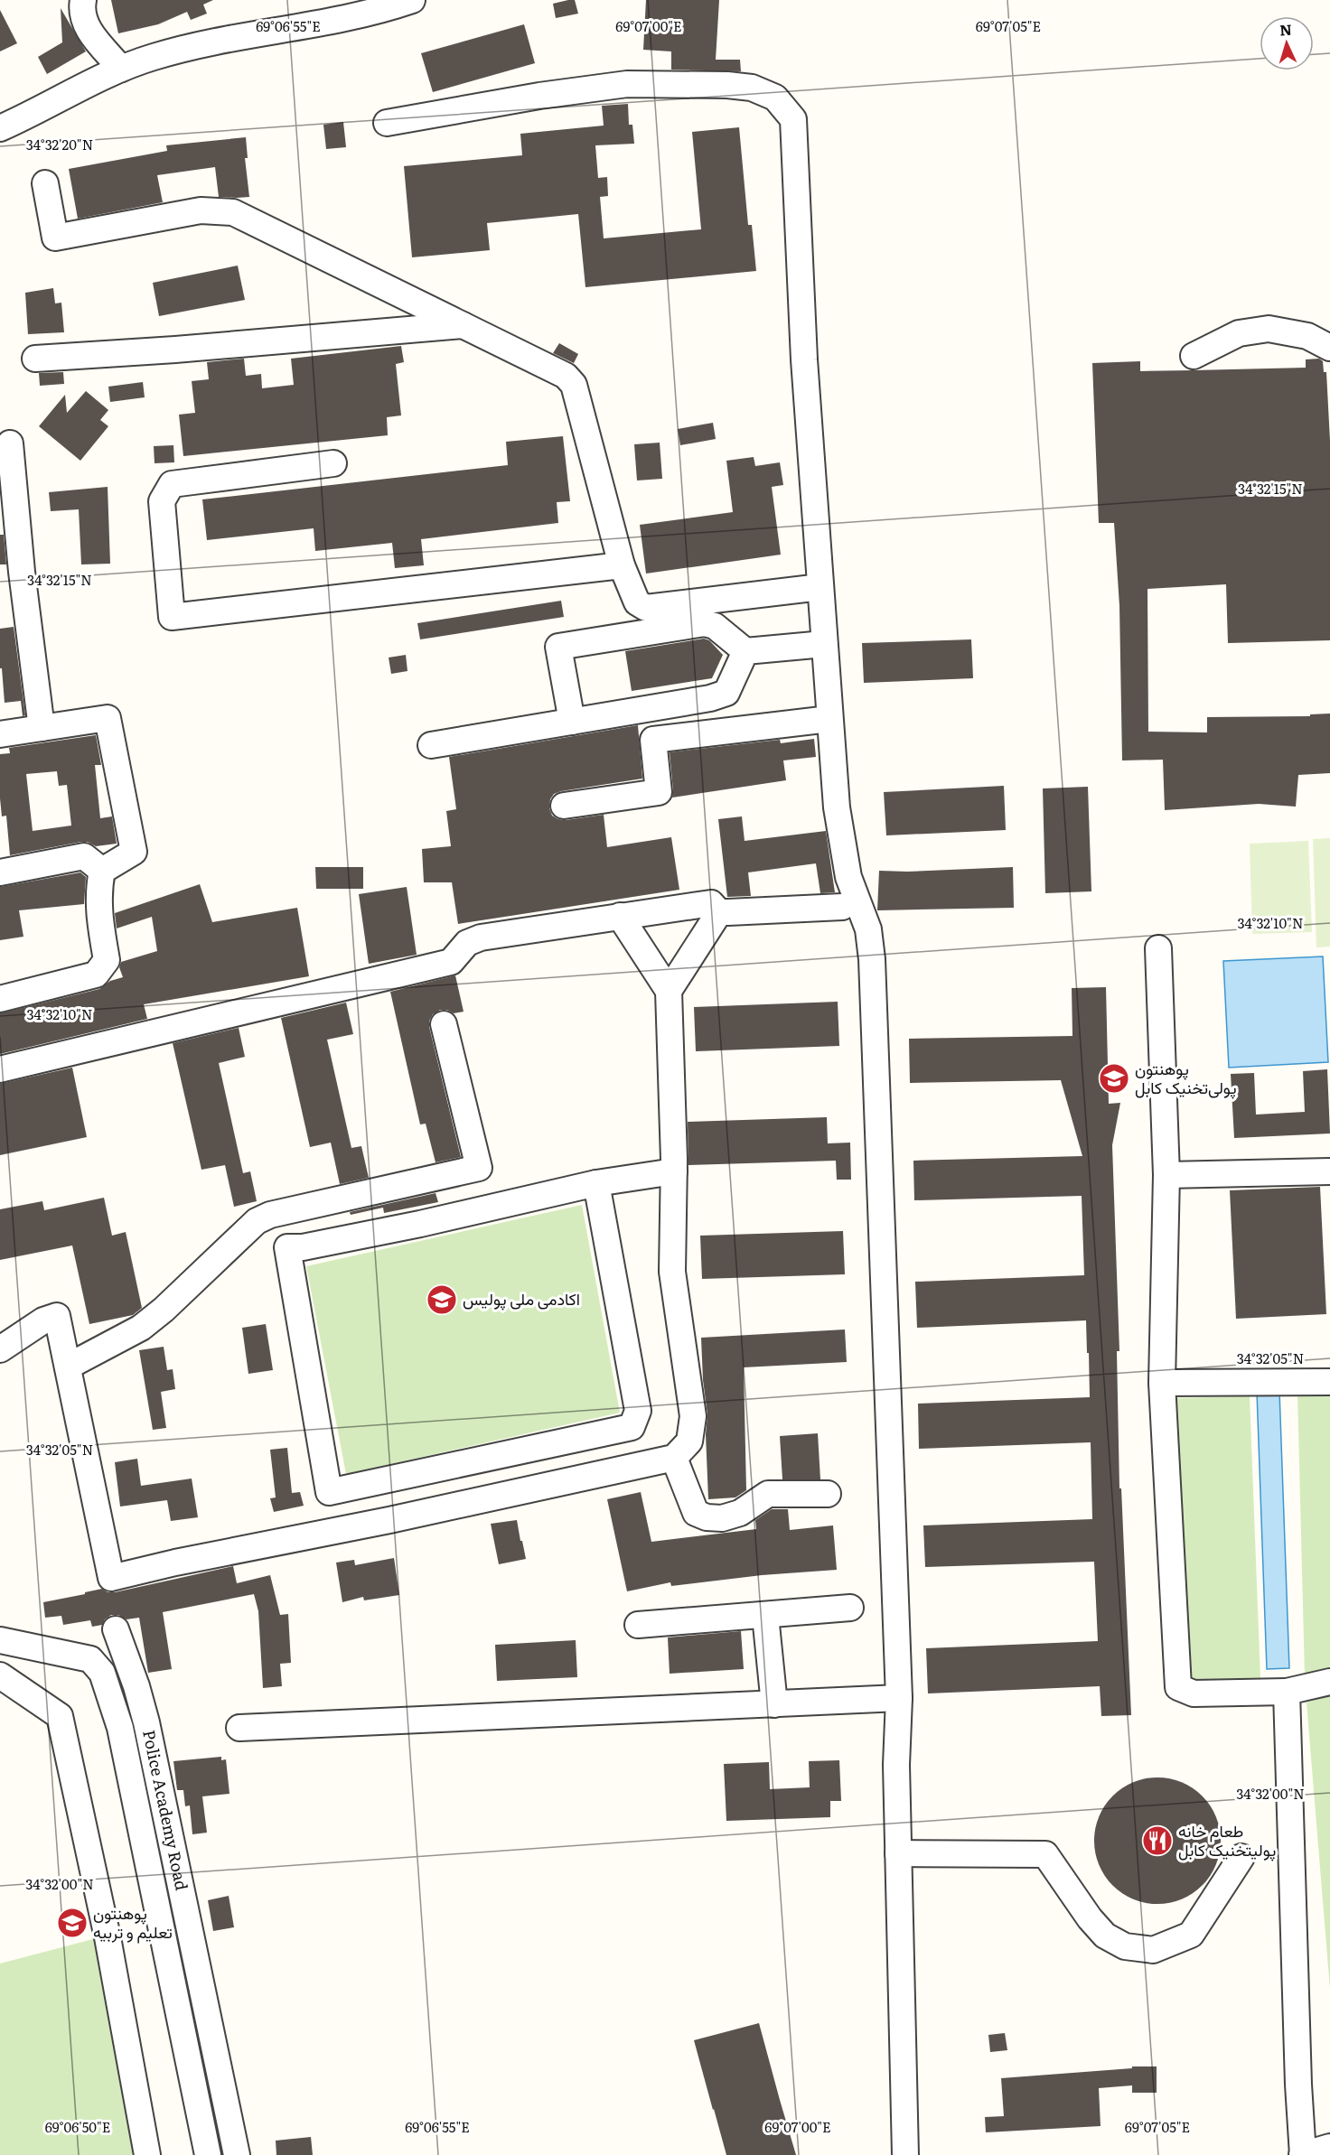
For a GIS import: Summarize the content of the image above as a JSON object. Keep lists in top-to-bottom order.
{
  "streets": {
    "street": ["Police Academy Road"]
  },
  "places": {
    "school or university": ["پوهنتون پولی‌تخنیک کابل", "اکادمی ملی پولیس", "پوهنتون تعلیم و تربیه"],
    "restaurant": ["طعام خانه پولیتخنیک کابل"]
  },
  "north": "top",
  "coordinates": [
    "69°06'55\"E",
    "69°07'00\"E",
    "69°07'05\"E",
    "34°32'20\"N",
    "34°32'15\"N",
    "34°32'10\"N",
    "34°32'05\"N",
    "34°32'00\"N",
    "69°06'50\"E"
  ]
}
